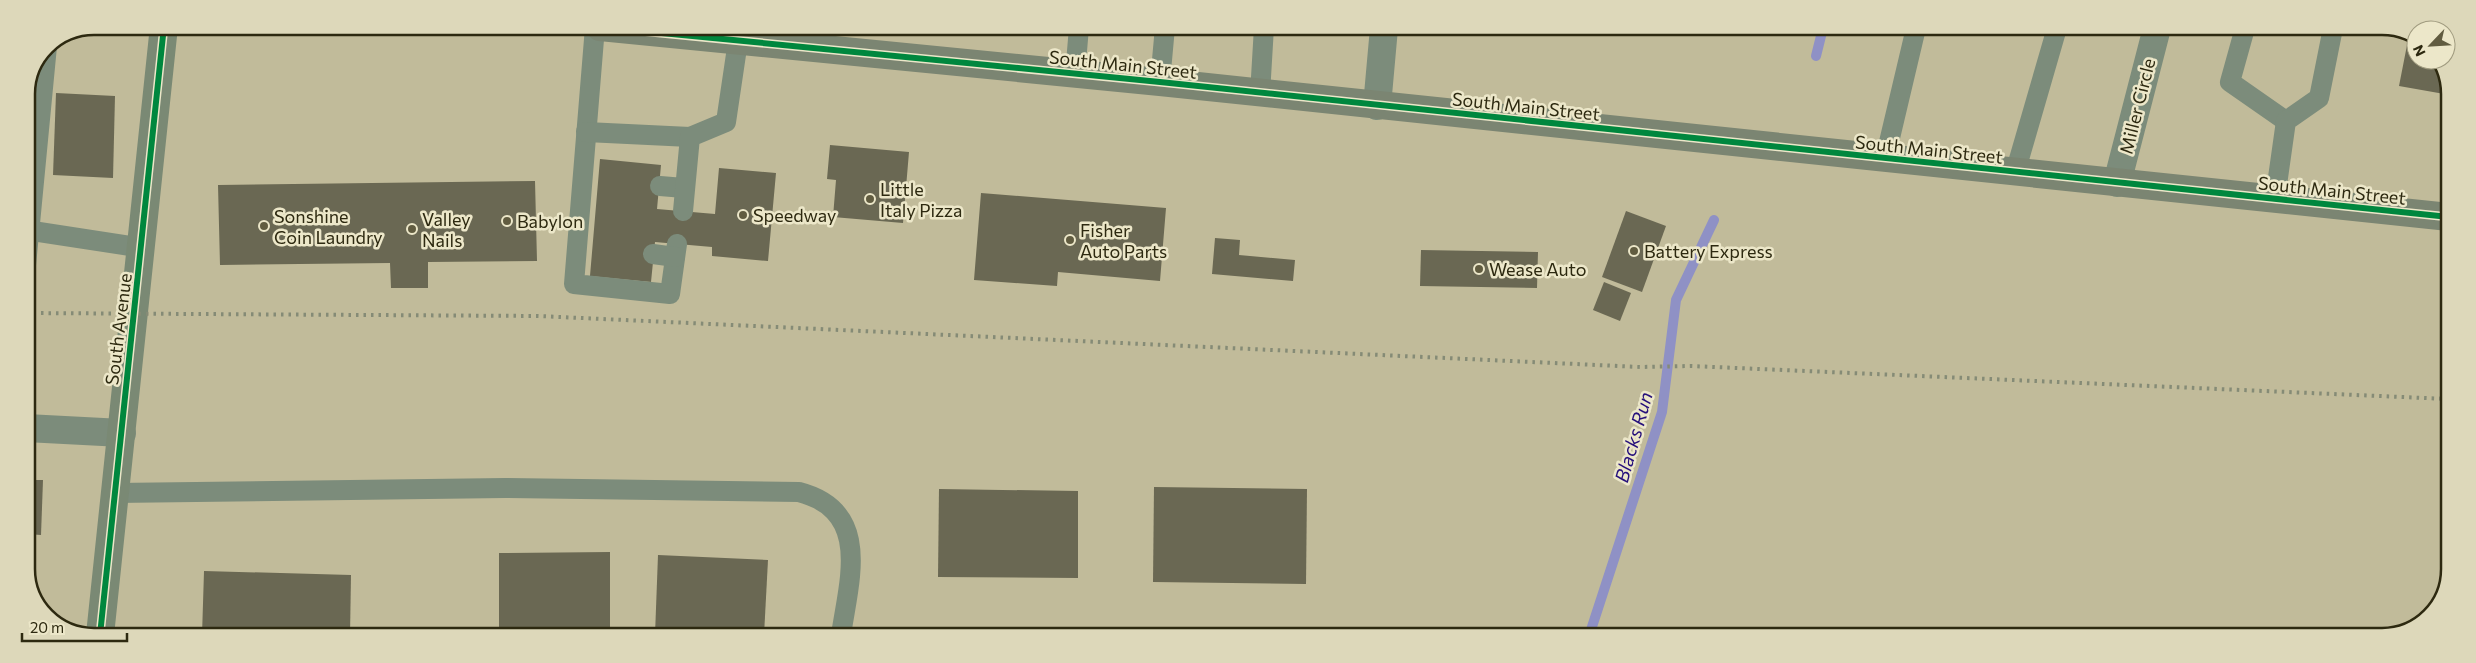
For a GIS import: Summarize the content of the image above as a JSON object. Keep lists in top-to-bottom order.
{
  "streets": {
    "main road": ["South Main Street"],
    "street": ["Miller Circle", "South Avenue"]
  },
  "crossings": [
    ["South Main Street", "Miller Circle"]
  ],
  "water": ["Blacks Run"],
  "places": [
    "Little Italy Pizza",
    "Speedway",
    "Babylon",
    "Sonshine Coin Laundry",
    "Valley Nails",
    "Fisher Auto Parts",
    "Battery Express",
    "Wease Auto"
  ],
  "scale_bar": "20 m",
  "north": "bottom left"
}
